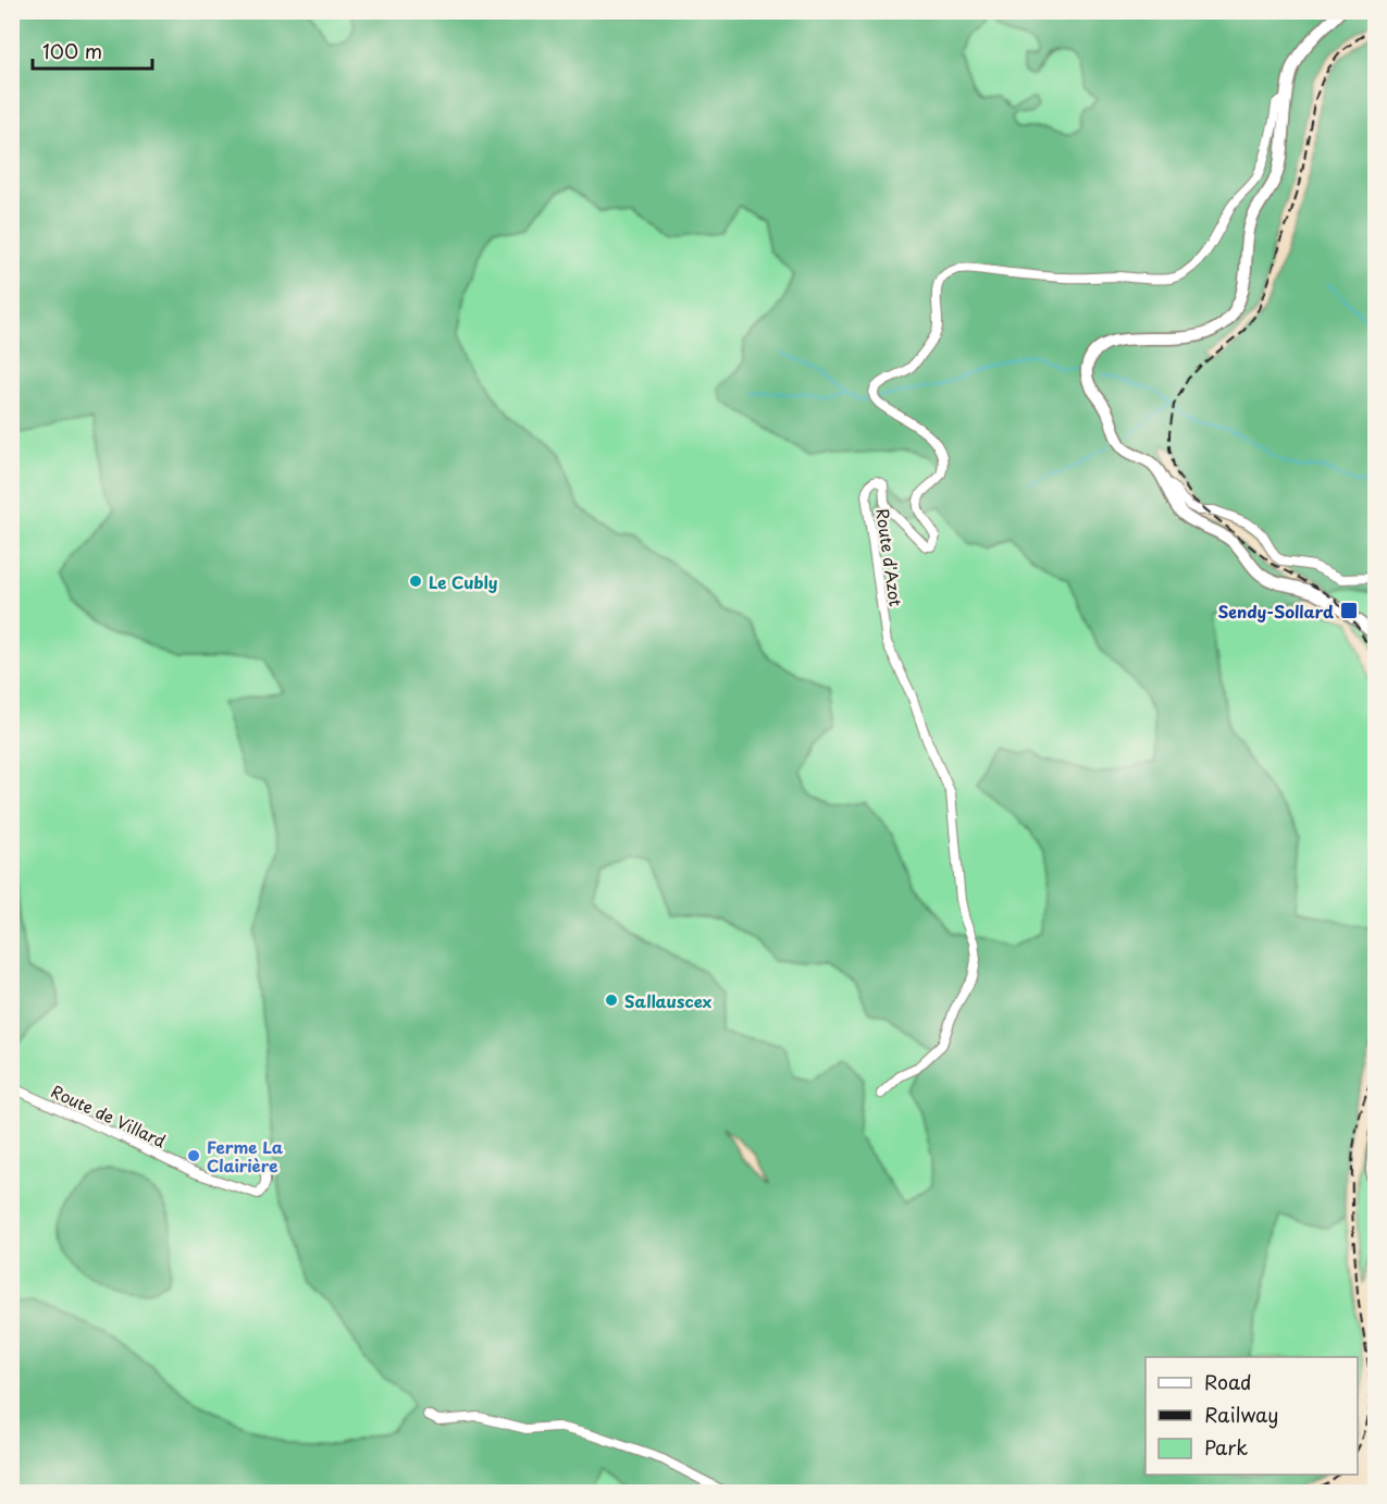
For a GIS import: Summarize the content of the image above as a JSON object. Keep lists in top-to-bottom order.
{
  "streets": {
    "street": ["Route d'Azot", "Route de Villard"]
  },
  "places": {
    "other": ["Le Cubly", "Sallauscex", "Ferme La Clairière"],
    "transit": ["Sendy-Sollard"]
  },
  "legend": ["Road", "Railway", "Park"],
  "scale_bar": "100 m"
}
